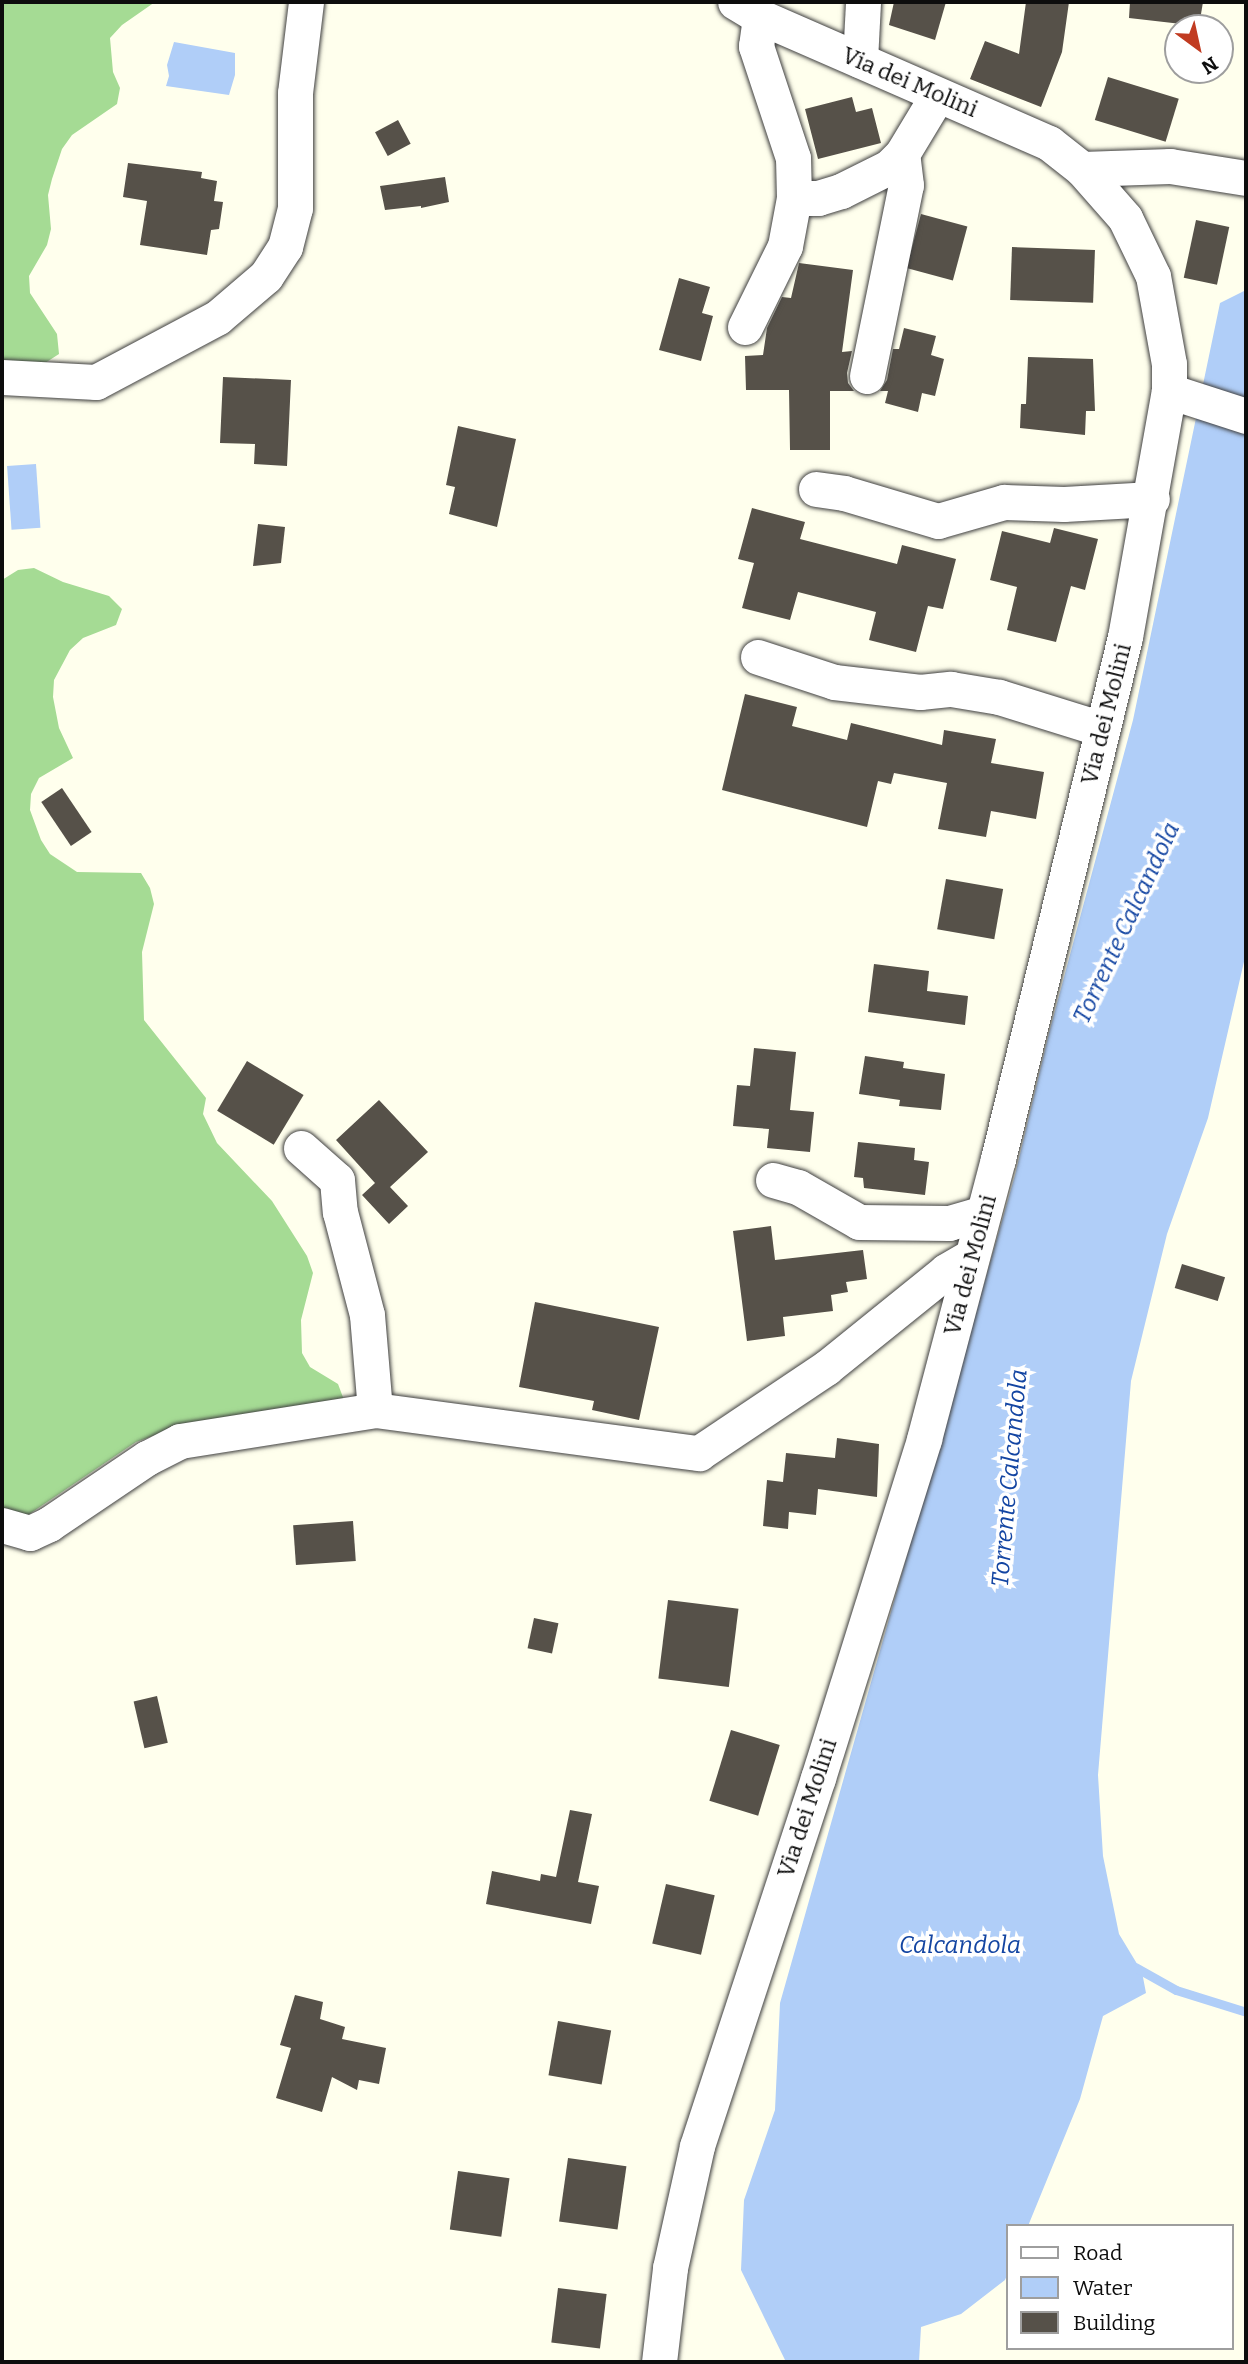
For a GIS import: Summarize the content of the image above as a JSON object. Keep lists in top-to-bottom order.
{
  "streets": {
    "street": ["Via dei Molini"]
  },
  "water": ["Torrente Calcandola", "Calcandola"],
  "legend": ["Road", "Water", "Building"],
  "north": "bottom right"
}
